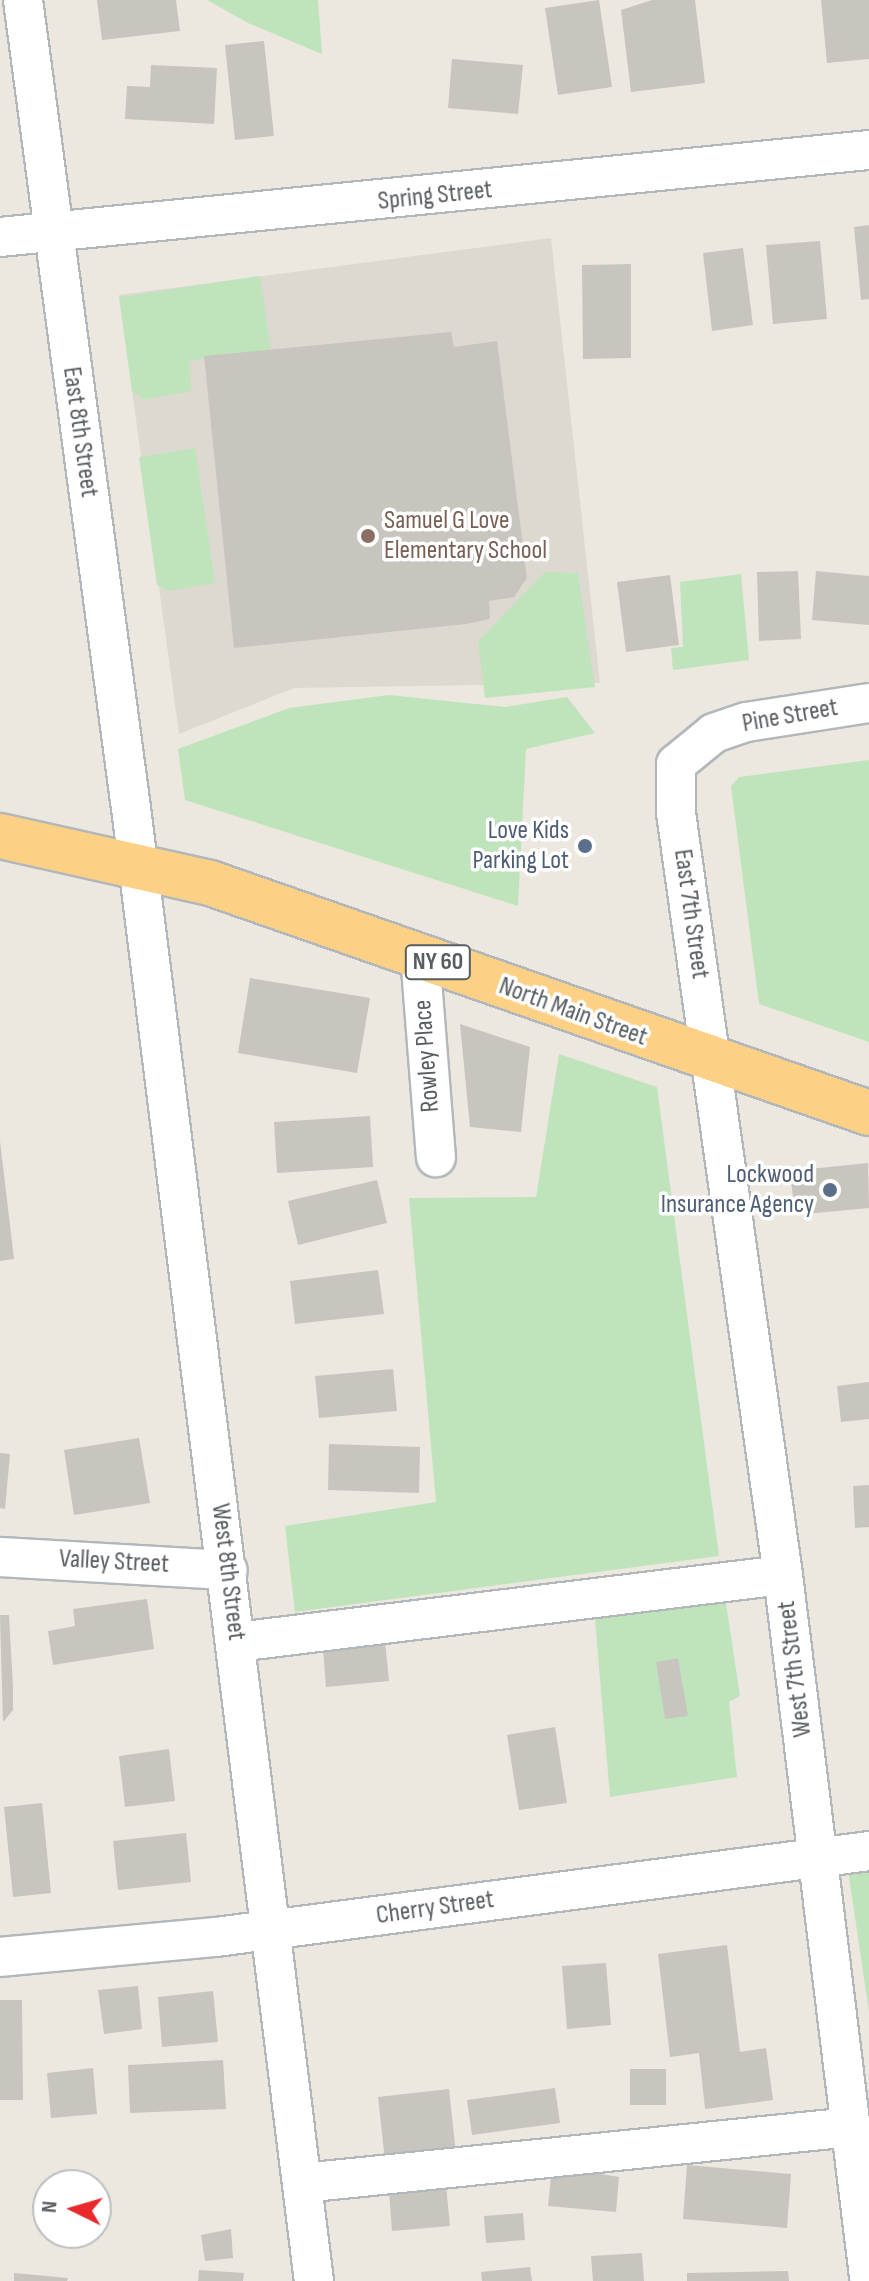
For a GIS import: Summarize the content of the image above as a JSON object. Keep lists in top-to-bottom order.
{
  "streets": {
    "highway": ["NY 60", "North Main Street"],
    "street": [
      "Spring Street",
      "East 8th Street",
      "Pine Street",
      "East 7th Street",
      "Rowley Place",
      "Valley Street",
      "West 8th Street",
      "West 7th Street",
      "Cherry Street"
    ]
  },
  "crossings": [
    ["Spring Street", "East 8th Street"],
    ["East 8th Street", "North Main Street"],
    ["East 8th Street", "West 8th Street"],
    ["Pine Street", "East 7th Street"],
    ["East 7th Street", "North Main Street"],
    ["East 7th Street", "West 7th Street"],
    ["North Main Street", "Rowley Place"],
    ["North Main Street", "West 8th Street"],
    ["North Main Street", "West 7th Street"],
    ["Valley Street", "West 8th Street"],
    ["West 8th Street", "Cherry Street"],
    ["West 7th Street", "Cherry Street"]
  ],
  "places": ["Samuel G Love Elementary School", "Love Kids Parking Lot", "Lockwood Insurance Agency"],
  "north": "left"
}
